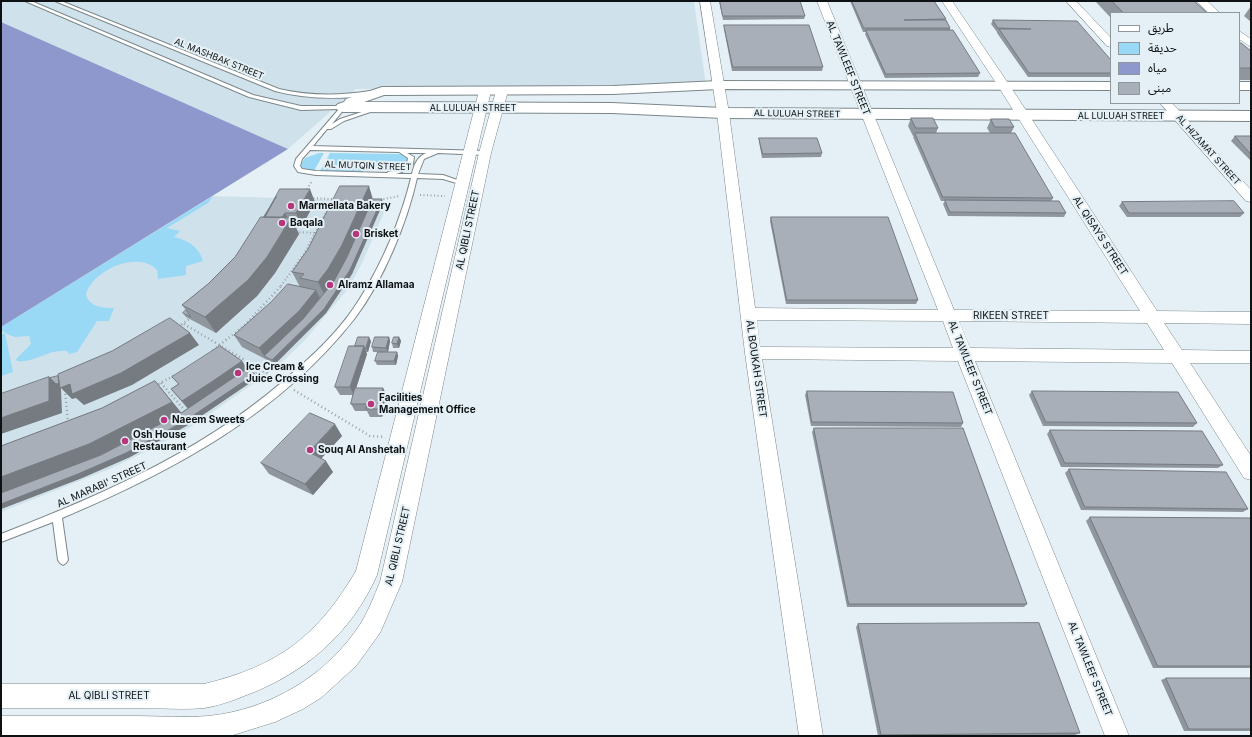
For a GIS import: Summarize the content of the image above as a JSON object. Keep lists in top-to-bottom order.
{
  "streets": {
    "street": [
      "AL TAWLEEF STREET",
      "AL LULUAH STREET",
      "AL HIZAMAT STREET",
      "AL QIBLI STREET",
      "AL QISAYS STREET",
      "RIKEEN STREET",
      "AL BOUKAH STREET"
    ],
    "lane": ["AL MASHBAK STREET", "AL MUTQIN STREET", "AL MARABI' STREET"]
  },
  "crossings": [
    ["AL MASHBAK STREET", "AL LULUAH STREET"],
    ["AL TAWLEEF STREET", "AL LULUAH STREET"],
    ["AL TAWLEEF STREET", "RIKEEN STREET"],
    ["AL LULUAH STREET", "AL HIZAMAT STREET"],
    ["AL LULUAH STREET", "AL MUTQIN STREET"],
    ["AL LULUAH STREET", "AL QIBLI STREET"],
    ["AL LULUAH STREET", "AL QISAYS STREET"],
    ["AL LULUAH STREET", "AL BOUKAH STREET"],
    ["AL MUTQIN STREET", "AL QIBLI STREET"],
    ["AL MUTQIN STREET", "AL MARABI' STREET"],
    ["AL QISAYS STREET", "RIKEEN STREET"],
    ["RIKEEN STREET", "AL BOUKAH STREET"]
  ],
  "places": [
    "Marmellata Bakery",
    "Baqala",
    "Brisket",
    "Alramz Allamaa",
    "Ice Cream & Juice Crossing",
    "Facilities Management Office",
    "Naeem Sweets",
    "Osh House Restaurant",
    "Souq Al Anshetah"
  ],
  "legend": [
    "طريق",
    "حديقة",
    "مياه",
    "مبنى"
  ]
}
